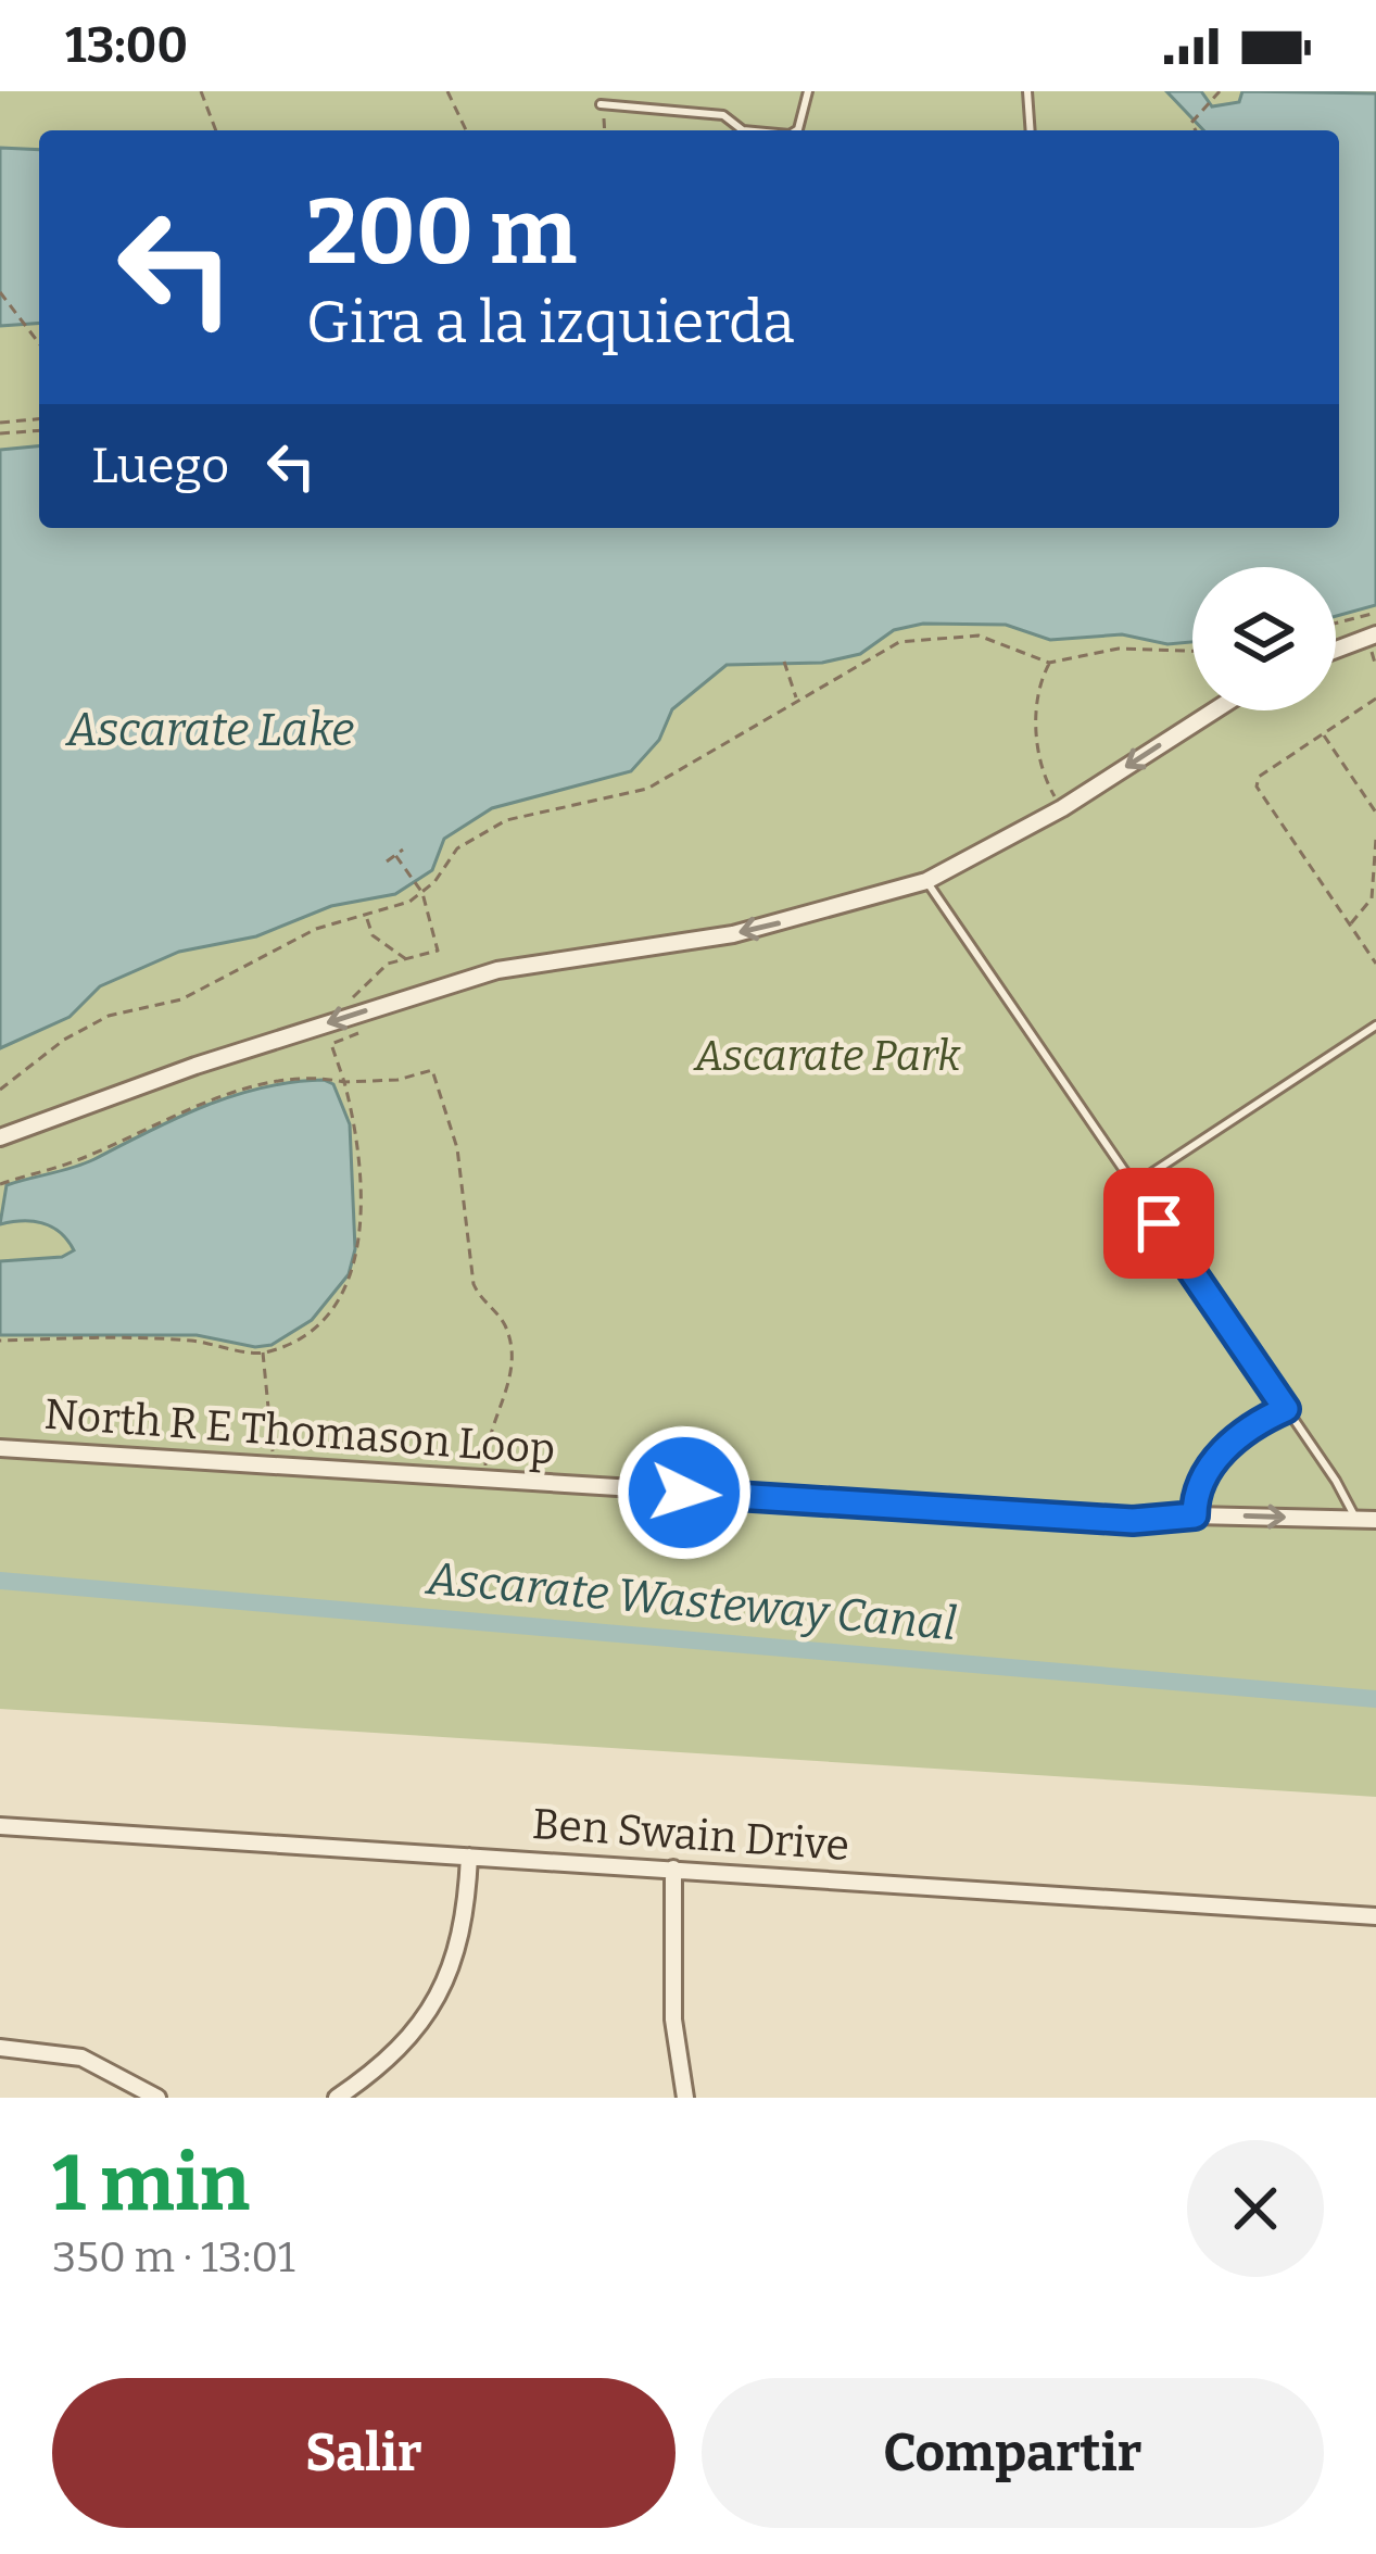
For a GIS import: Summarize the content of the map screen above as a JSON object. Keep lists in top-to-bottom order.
{
  "streets": {
    "street": ["North R E Thomason Loop", "Ben Swain Drive"]
  },
  "water": ["Ascarate Lake", "Ascarate Wasteway Canal"],
  "parks": ["Ascarate Park"],
  "page": {
    "status": "13:00",
    "turn": ["200 m", "Gira a la izquierda"],
    "then": "Luego",
    "heading": ["1 min", "350 m · 13:01"],
    "buttons": ["Salir", "Compartir"]
  }
}
